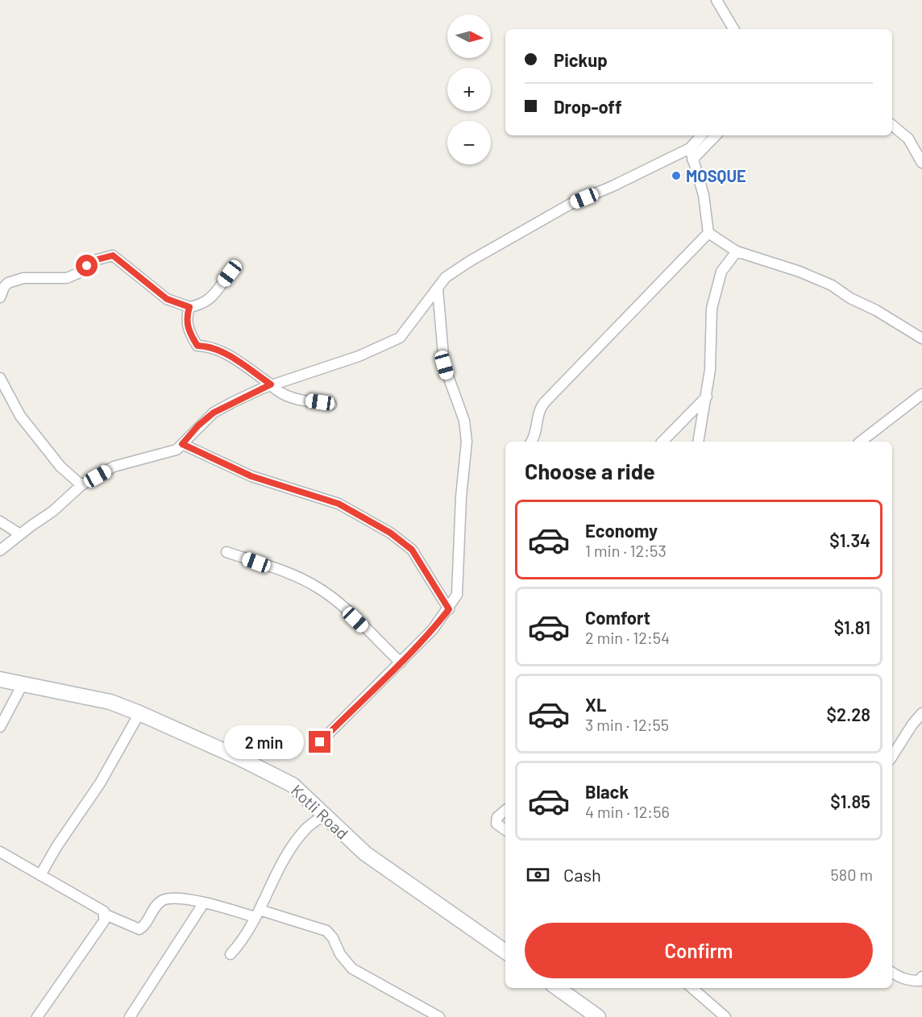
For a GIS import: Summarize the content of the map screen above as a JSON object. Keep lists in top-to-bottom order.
{
  "streets": {
    "main road": ["Kotli Road"]
  },
  "places": ["MOSQUE"],
  "north": "right",
  "page": {
    "map_buttons": ["+", "−"],
    "banner": ["Pickup", "Drop-off"],
    "heading": "Choose a ride",
    "list": [
      {
        "name": "Economy",
        "note": "1 min · 12:53",
        "value": "$1.34"
      },
      {
        "name": "Comfort",
        "note": "2 min · 12:54",
        "value": "$1.81"
      },
      {
        "name": "XL",
        "note": "3 min · 12:55",
        "value": "$2.28"
      },
      {
        "name": "Black",
        "note": "4 min · 12:56",
        "value": "$1.85"
      }
    ],
    "bubble": "2 min",
    "pay": ["Cash", "580 m"],
    "buttons": "Confirm"
  }
}
